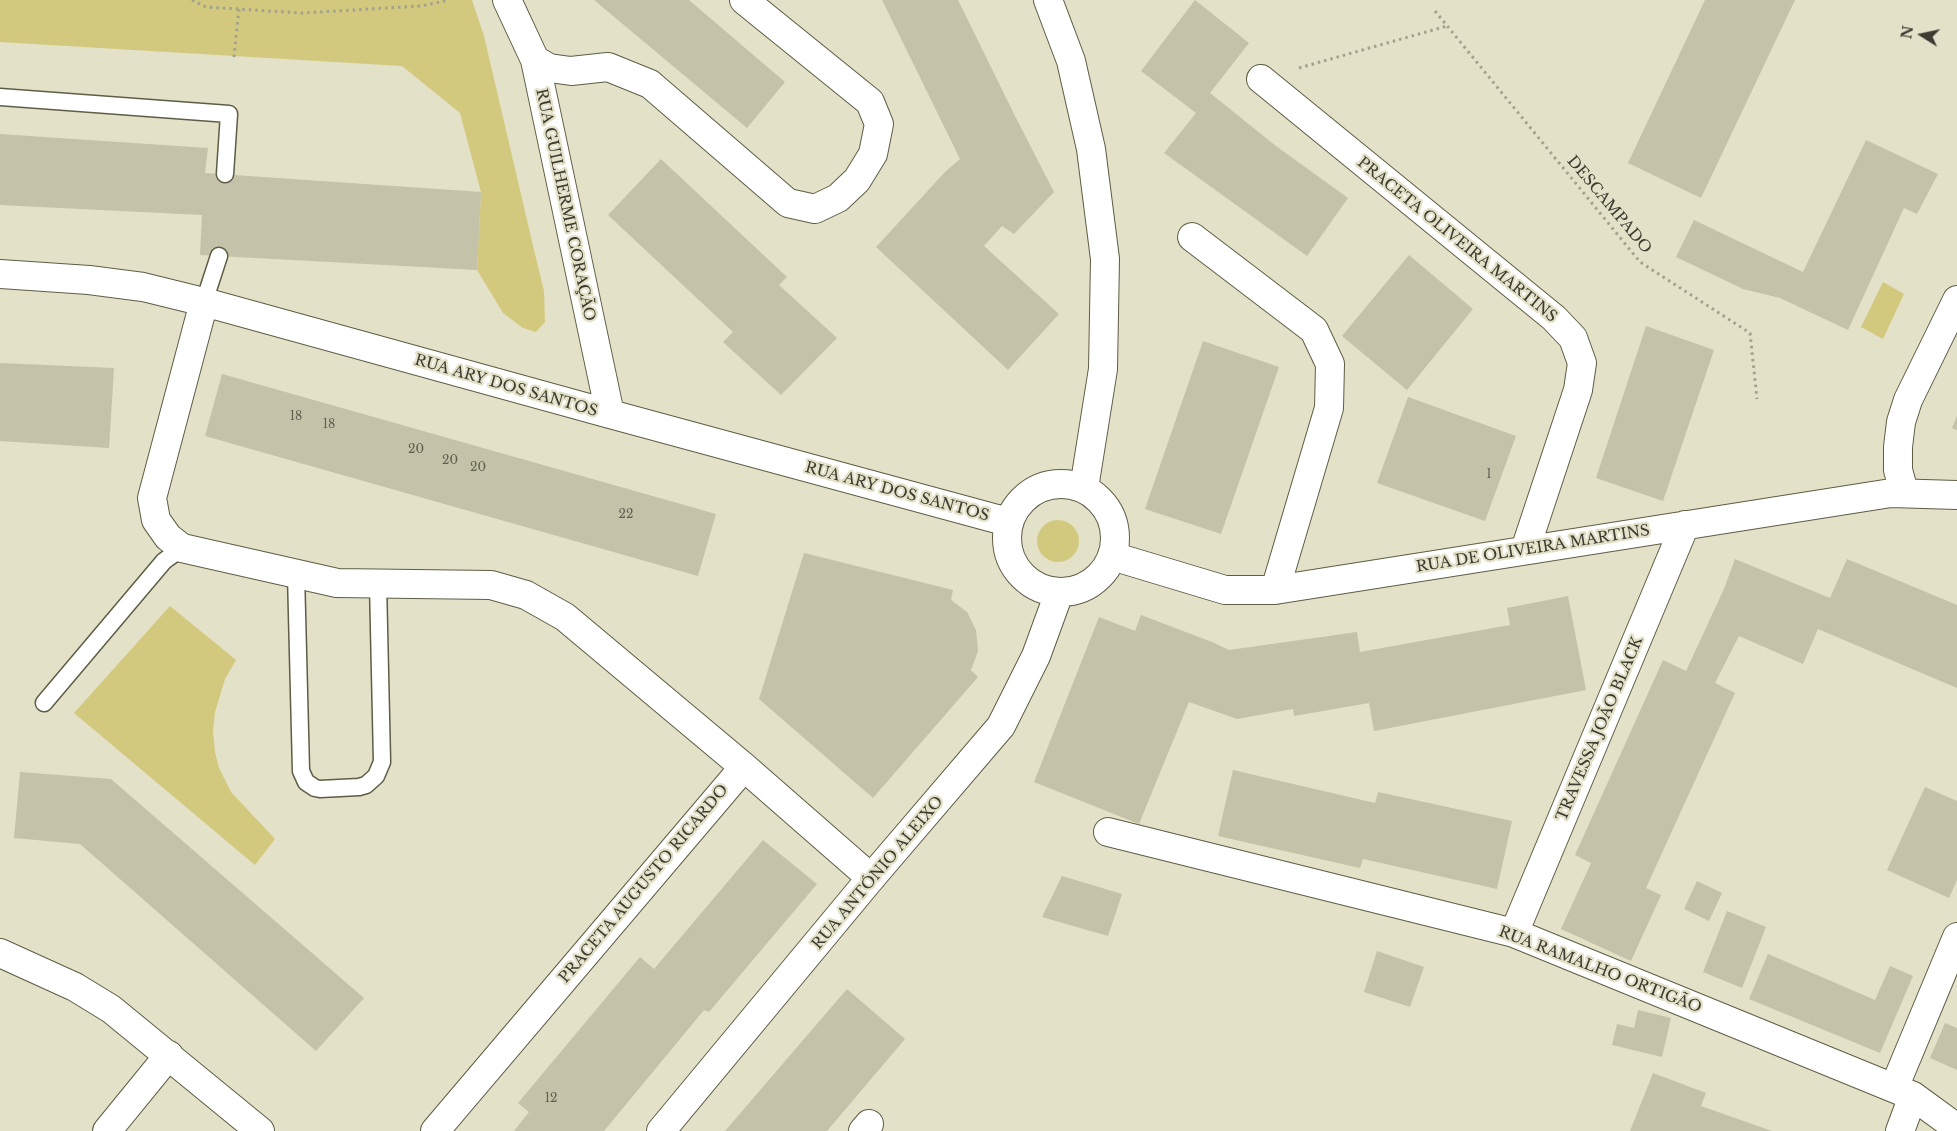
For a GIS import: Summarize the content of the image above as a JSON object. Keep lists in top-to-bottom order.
{
  "streets": {
    "street": [
      "RUA GUILHERME CORAÇÃO",
      "PRACETA OLIVEIRA MARTINS",
      "RUA ARY DOS SANTOS",
      "RUA DE OLIVEIRA MARTINS",
      "TRAVESSA JOÃO BLACK",
      "RUA ANTÓNIO ALEIXO",
      "PRACETA AUGUSTO RICARDO",
      "RUA RAMALHO ORTIGÃO"
    ],
    "path": ["DESCAMPADO"]
  },
  "crossings": [
    ["RUA GUILHERME CORAÇÃO", "RUA ARY DOS SANTOS"],
    ["PRACETA OLIVEIRA MARTINS", "RUA DE OLIVEIRA MARTINS"],
    ["RUA ARY DOS SANTOS", "RUA DE OLIVEIRA MARTINS"],
    ["RUA ARY DOS SANTOS", "RUA ANTÓNIO ALEIXO"],
    ["RUA DE OLIVEIRA MARTINS", "TRAVESSA JOÃO BLACK"],
    ["RUA DE OLIVEIRA MARTINS", "RUA ANTÓNIO ALEIXO"],
    ["TRAVESSA JOÃO BLACK", "RUA RAMALHO ORTIGÃO"]
  ],
  "house_numbers": [
    "18",
    "18",
    "20",
    "20",
    "20",
    "1",
    "22",
    "12"
  ],
  "north": "left"
}
